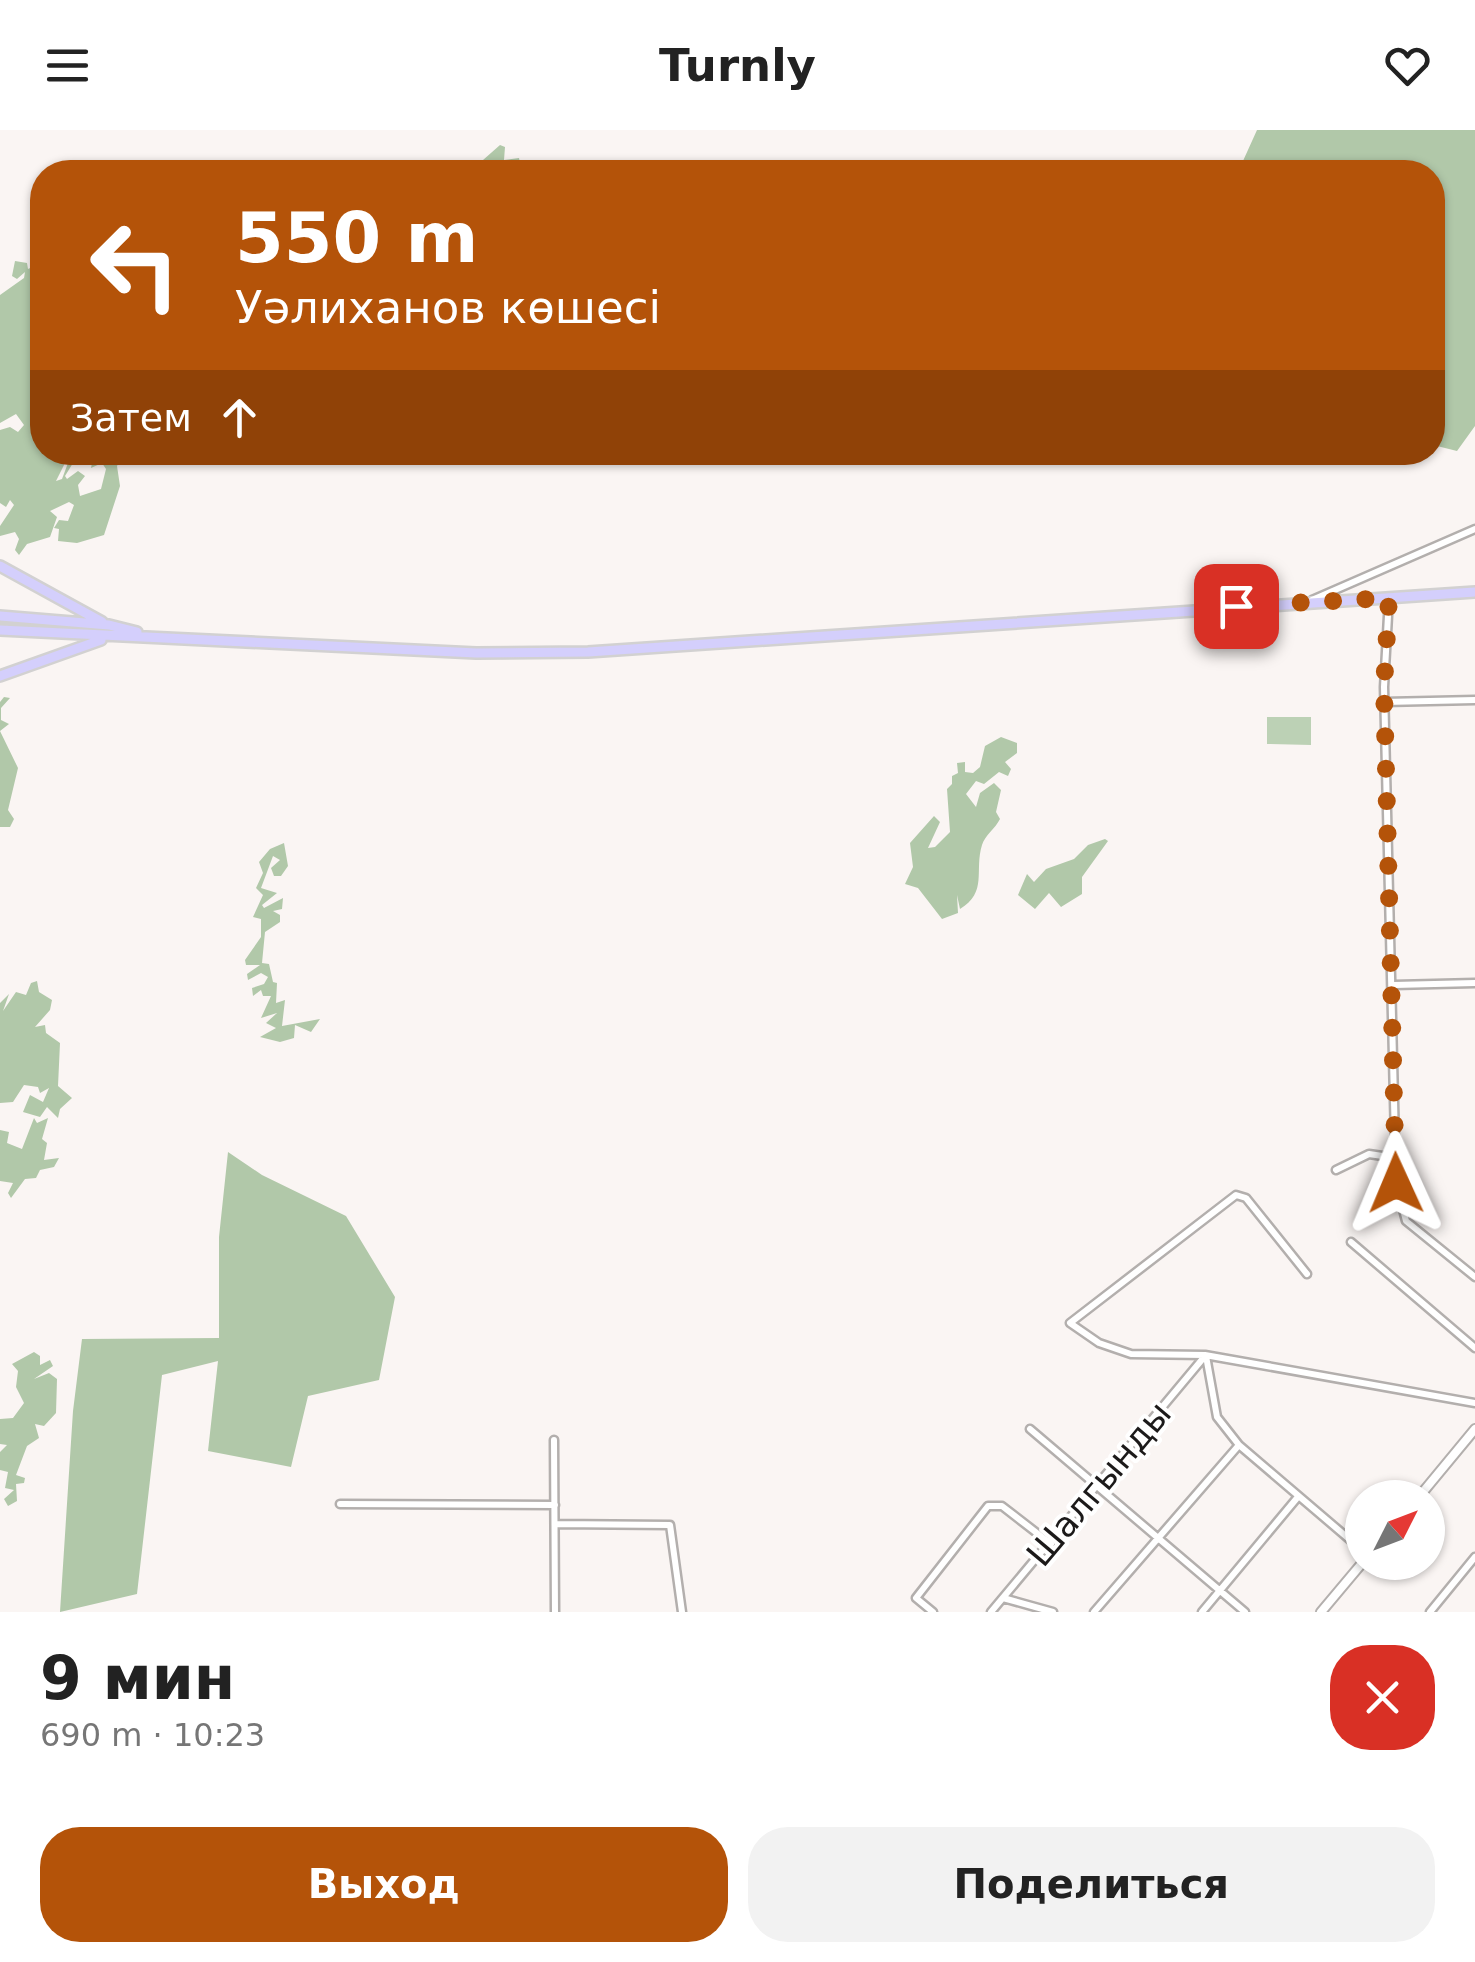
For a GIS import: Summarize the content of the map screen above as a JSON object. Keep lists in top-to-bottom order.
{
  "streets": {
    "street": ["Шалгынды"]
  },
  "north": "top right",
  "page": {
    "header": "Turnly",
    "turn": ["550 m", "Уәлиханов көшесі"],
    "then": "Затем",
    "heading": ["9 мин", "690 m · 10:23"],
    "buttons": ["Выход", "Поделиться"]
  }
}
